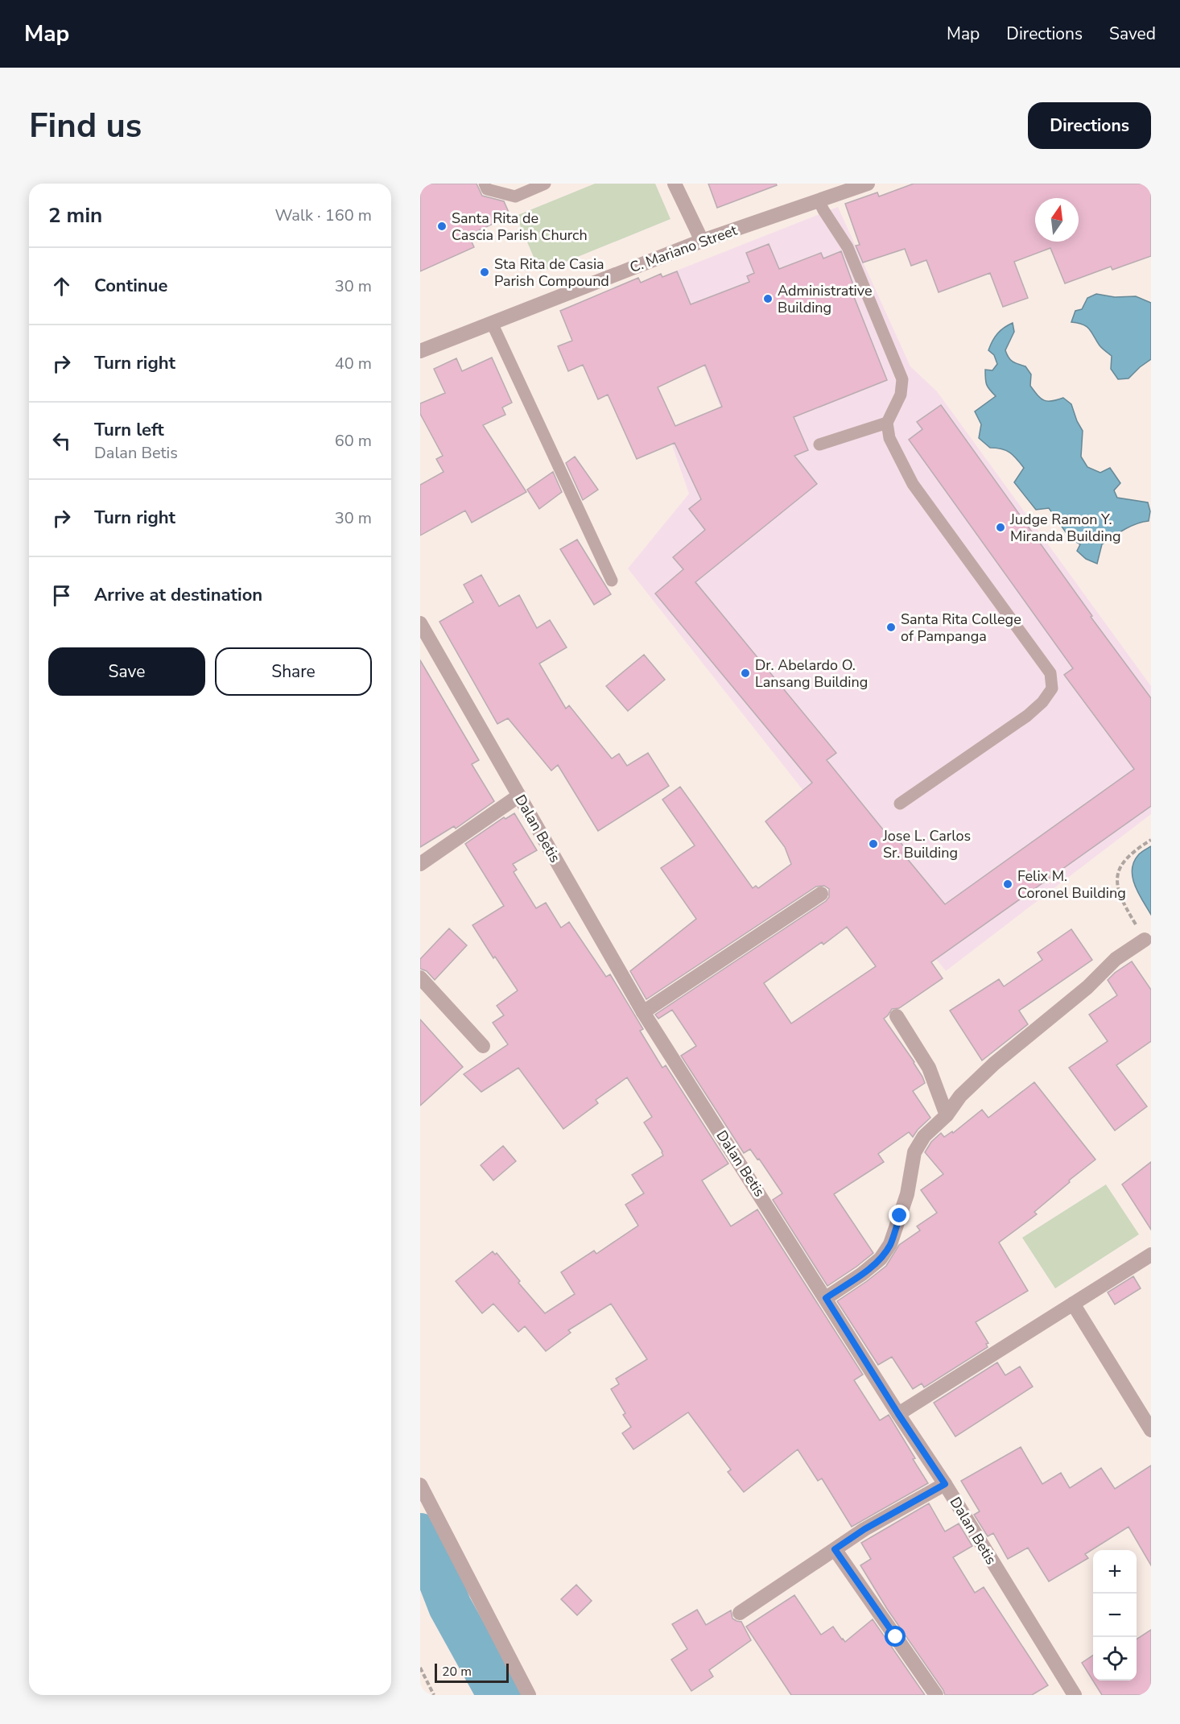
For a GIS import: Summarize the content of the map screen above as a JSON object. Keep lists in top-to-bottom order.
{
  "streets": {
    "street": ["C. Mariano Street", "Dalan Betis"]
  },
  "places": [
    "Santa Rita de Cascia Parish Church",
    "Sta Rita de Casia Parish Compound",
    "Administrative Building",
    "Judge Ramon Y. Miranda Building",
    "Santa Rita College of Pampanga",
    "Dr. Abelardo O. Lansang Building",
    "Jose L. Carlos Sr. Building",
    "Felix M. Coronel Building"
  ],
  "scale_bar": "20 m",
  "north": "top",
  "page": {
    "header": "Map",
    "nav": ["Map", "Directions", "Saved"],
    "buttons": [
      "Directions",
      ["Save", "Share"]
    ],
    "title": "Find us",
    "heading": ["2 min", "Walk · 160 m"],
    "list": [
      ["Continue", "30 m"],
      ["Turn right", "40 m"],
      ["Turn left", "Dalan Betis", "60 m"],
      ["Turn right", "30 m"],
      "Arrive at destination"
    ],
    "map_buttons": ["+", "−"],
    "scale": "20 m"
  }
}
